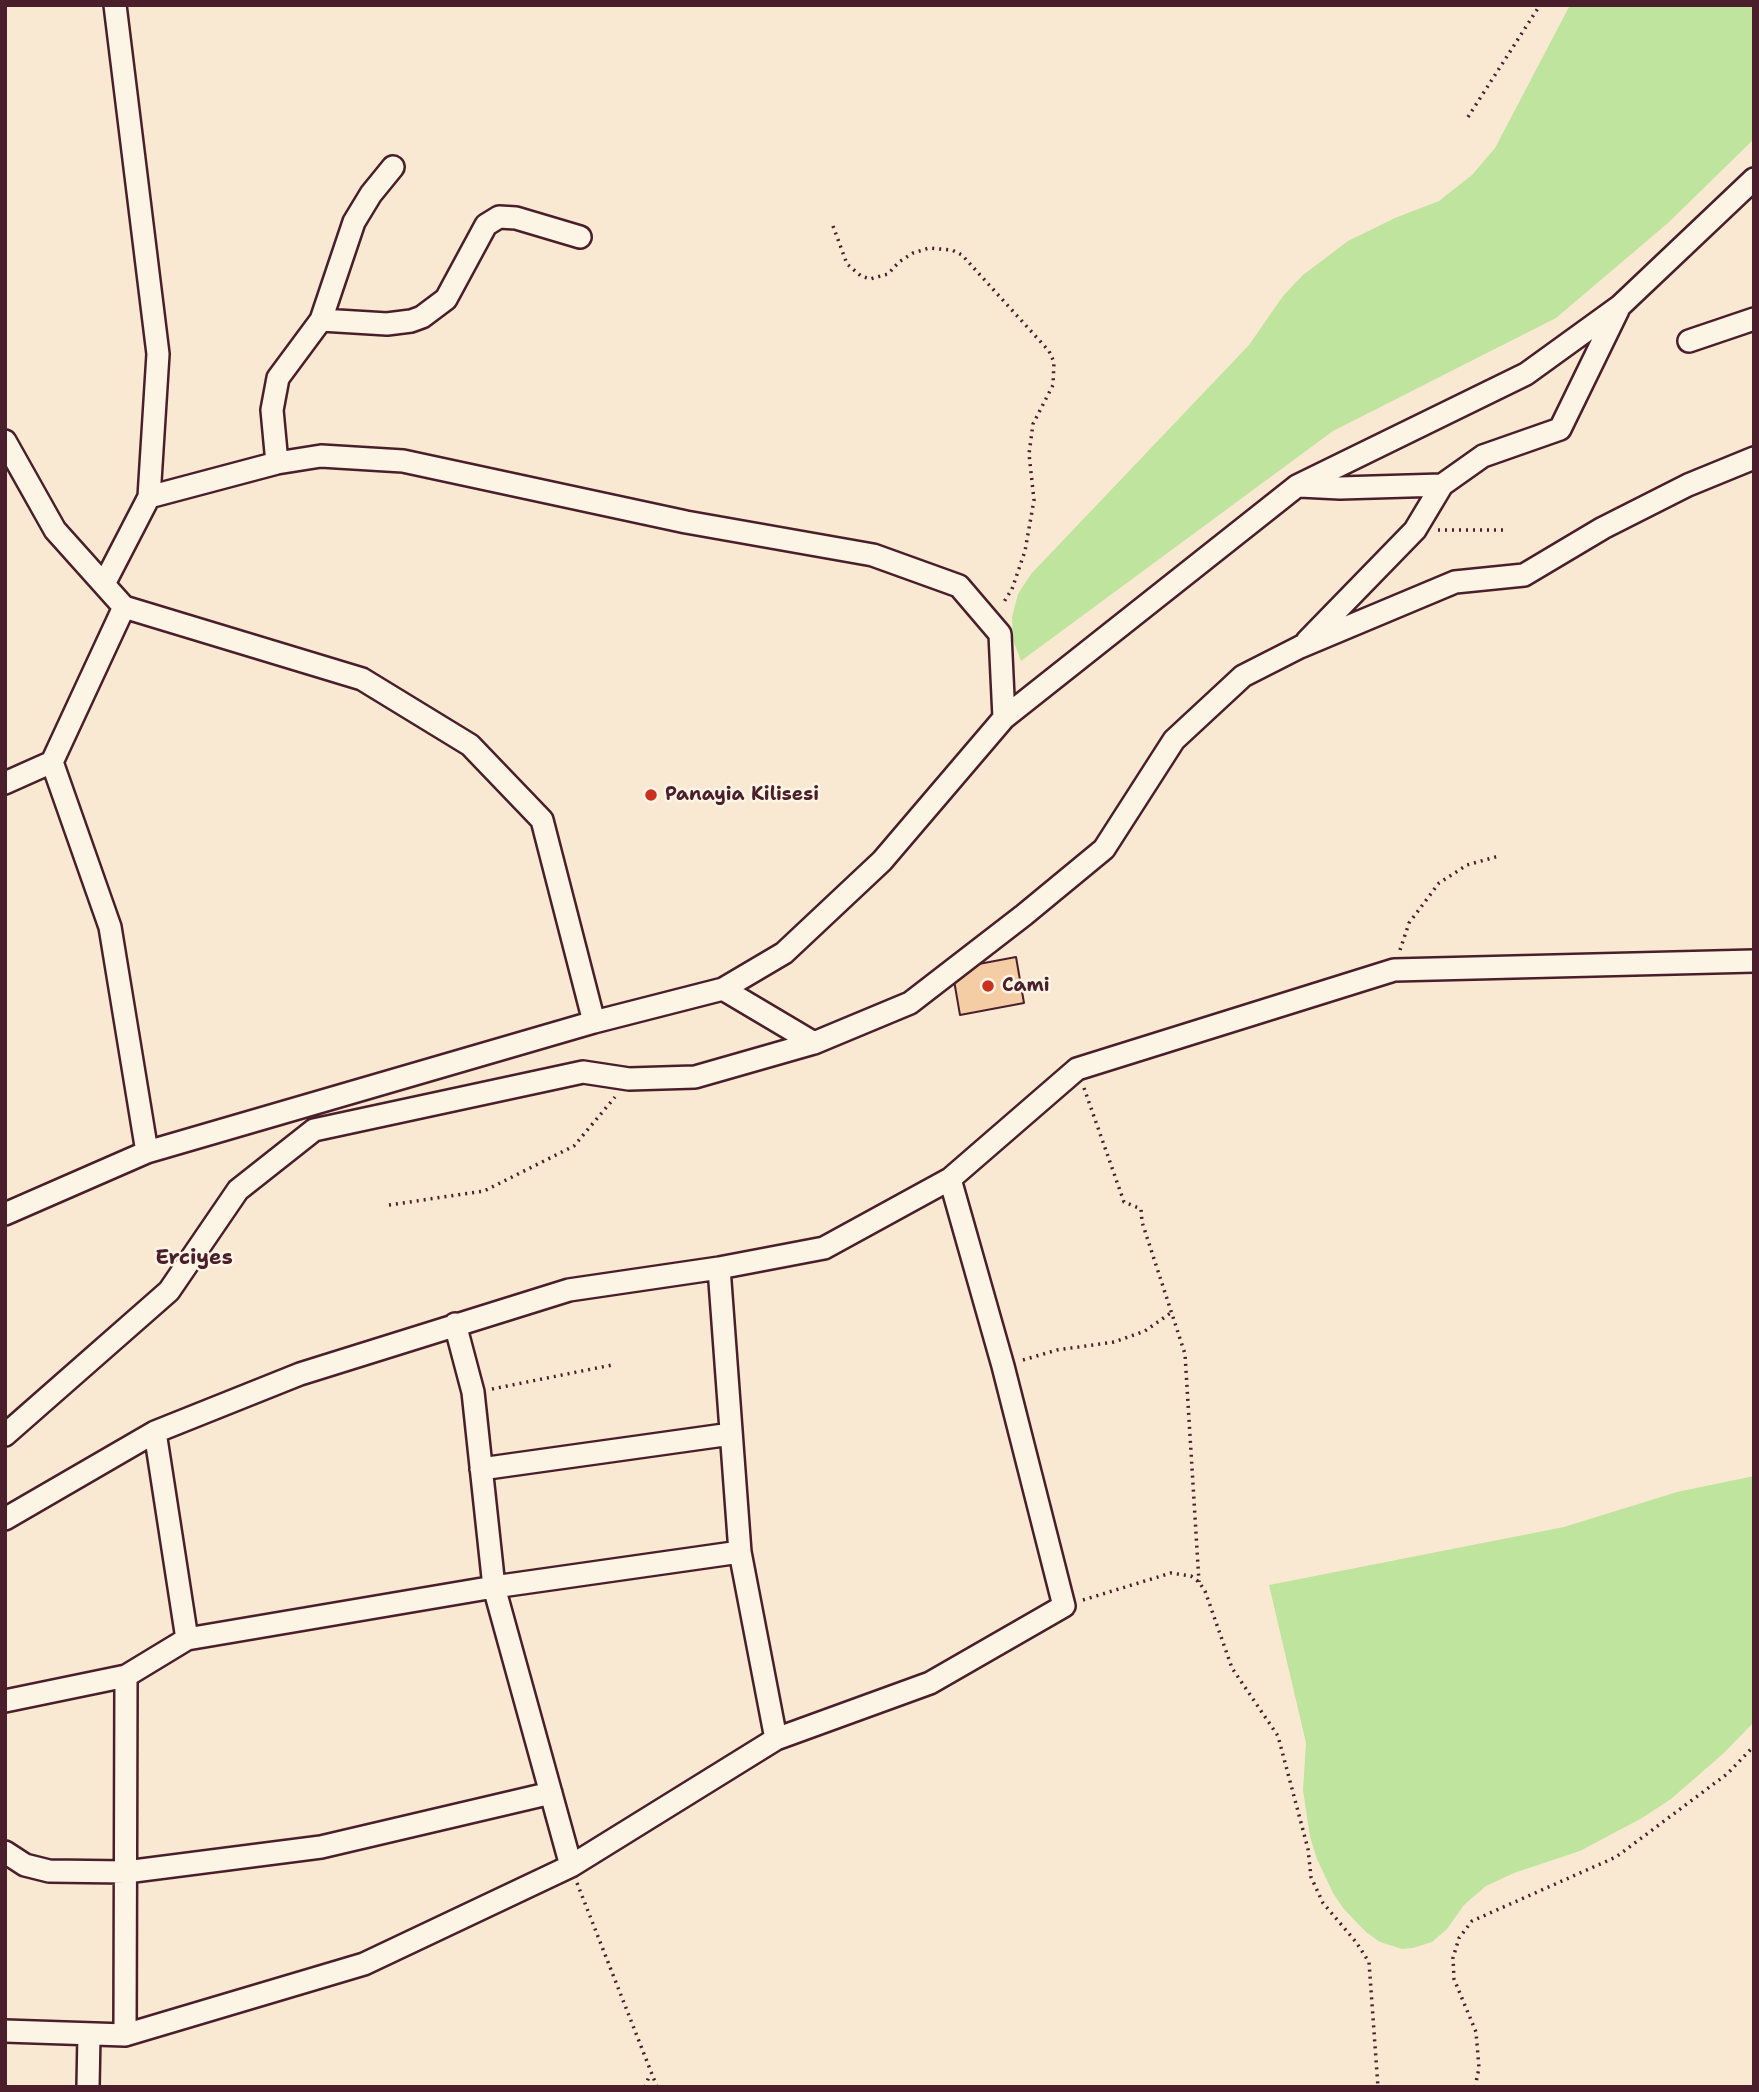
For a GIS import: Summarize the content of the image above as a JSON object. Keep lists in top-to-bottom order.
{
  "districts": ["Erciyes"],
  "places": ["Panayia Kilisesi", "Cami"]
}
